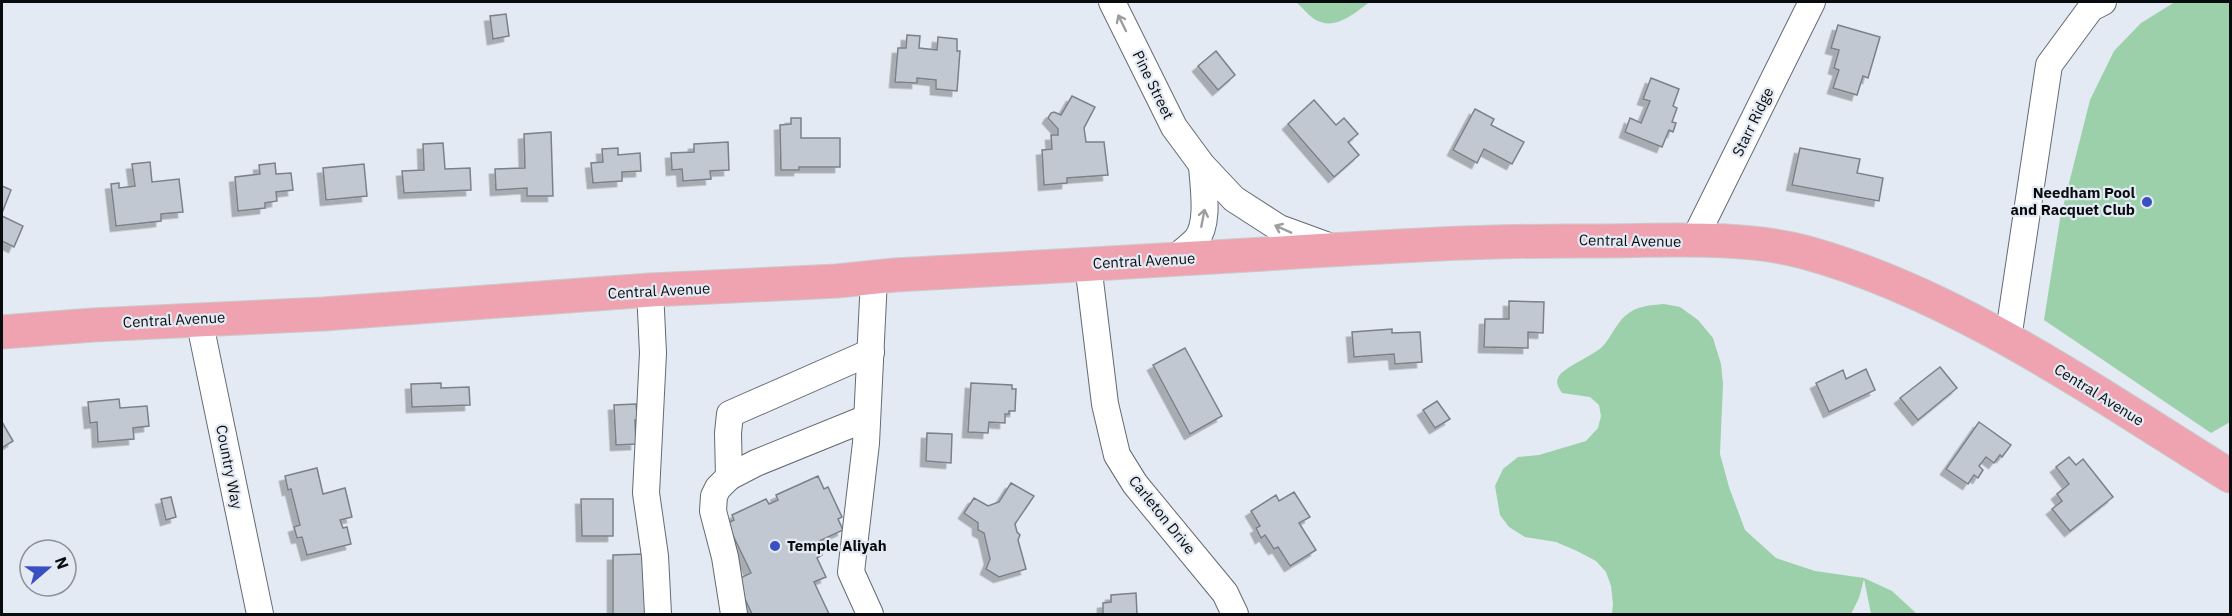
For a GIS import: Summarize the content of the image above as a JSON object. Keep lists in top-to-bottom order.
{
  "streets": {
    "main road": ["Central Avenue"],
    "street": [
      "Pine Street",
      "Starr Ridge",
      "Country Way",
      "Carleton Drive"
    ]
  },
  "crossings": [
    ["Pine Street", "Central Avenue"],
    ["Starr Ridge", "Central Avenue"],
    ["Central Avenue", "Country Way"],
    ["Central Avenue", "Carleton Drive"]
  ],
  "one_way": ["Pine Street"],
  "places": ["Needham Pool and Racquet Club", "Temple Aliyah"],
  "north": "right"
}
